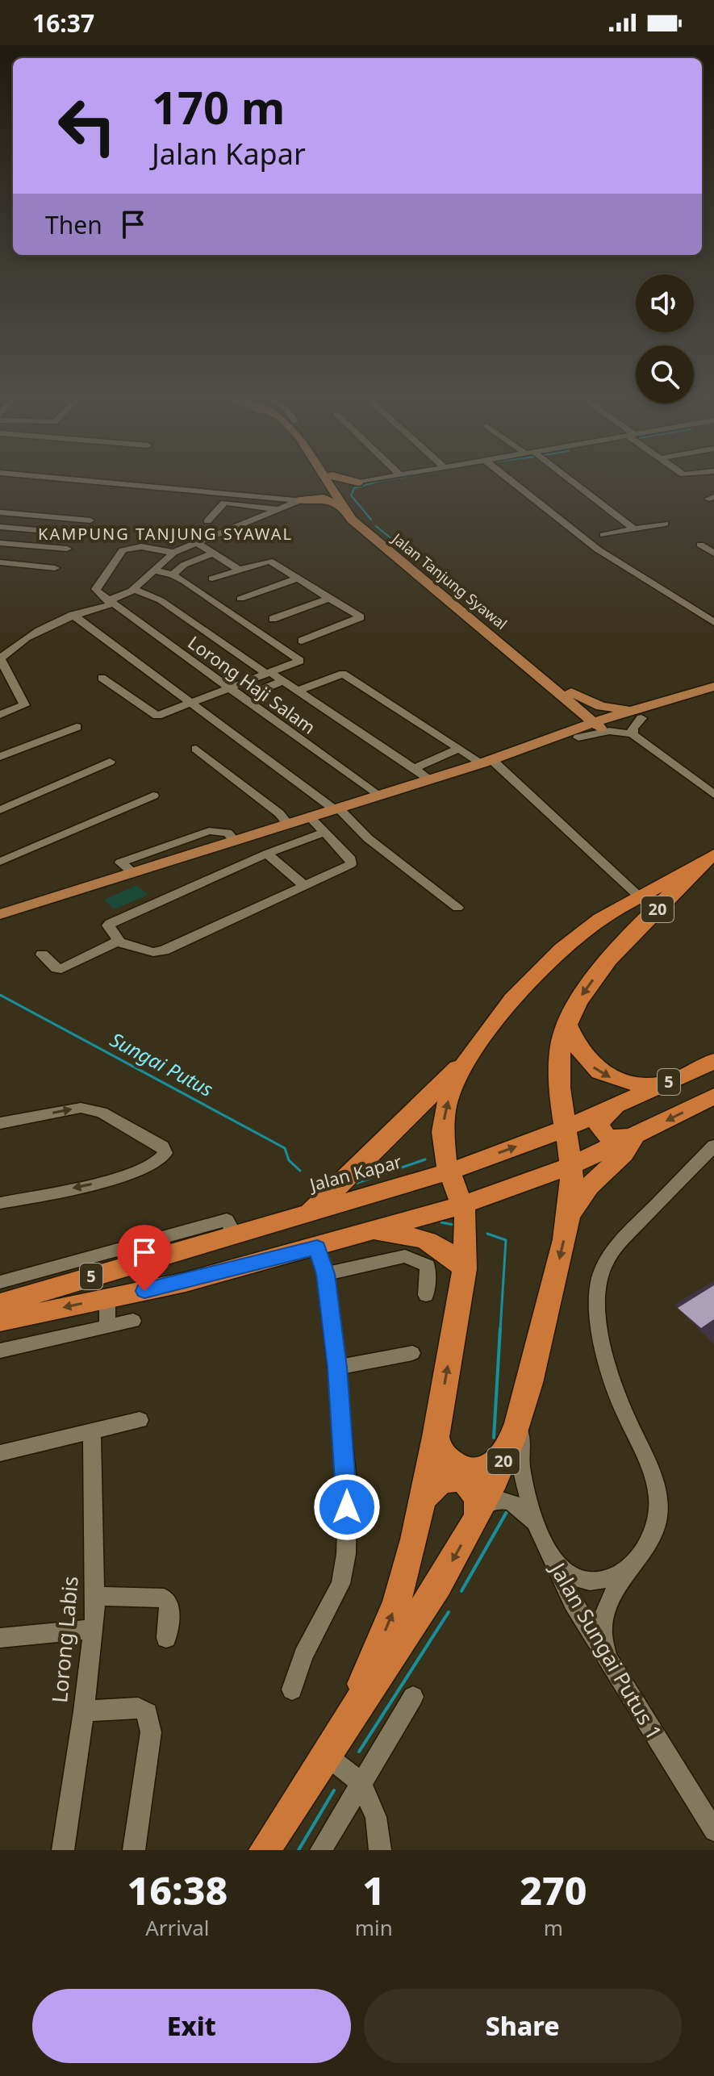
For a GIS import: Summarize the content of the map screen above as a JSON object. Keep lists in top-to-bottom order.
{
  "streets": {
    "highway": ["20", "5", "Jalan Kapar"],
    "main road": ["Jalan Tanjung Syawal"],
    "street": ["Lorong Haji Salam", "Lorong Labis", "Jalan Sungai Putus 1"]
  },
  "crossings": [
    ["20", "5"],
    ["20", "Jalan Kapar"],
    ["20", "Jalan Sungai Putus 1"]
  ],
  "districts": ["KAMPUNG TANJUNG SYAWAL"],
  "water": ["Sungai Putus"],
  "page": {
    "status": "16:37",
    "turn": ["170 m", "Jalan Kapar"],
    "then": "Then",
    "eta": [
      "16:38",
      "Arrival",
      "1",
      "min",
      "270",
      "m"
    ],
    "buttons": ["Exit", "Share"]
  }
}
